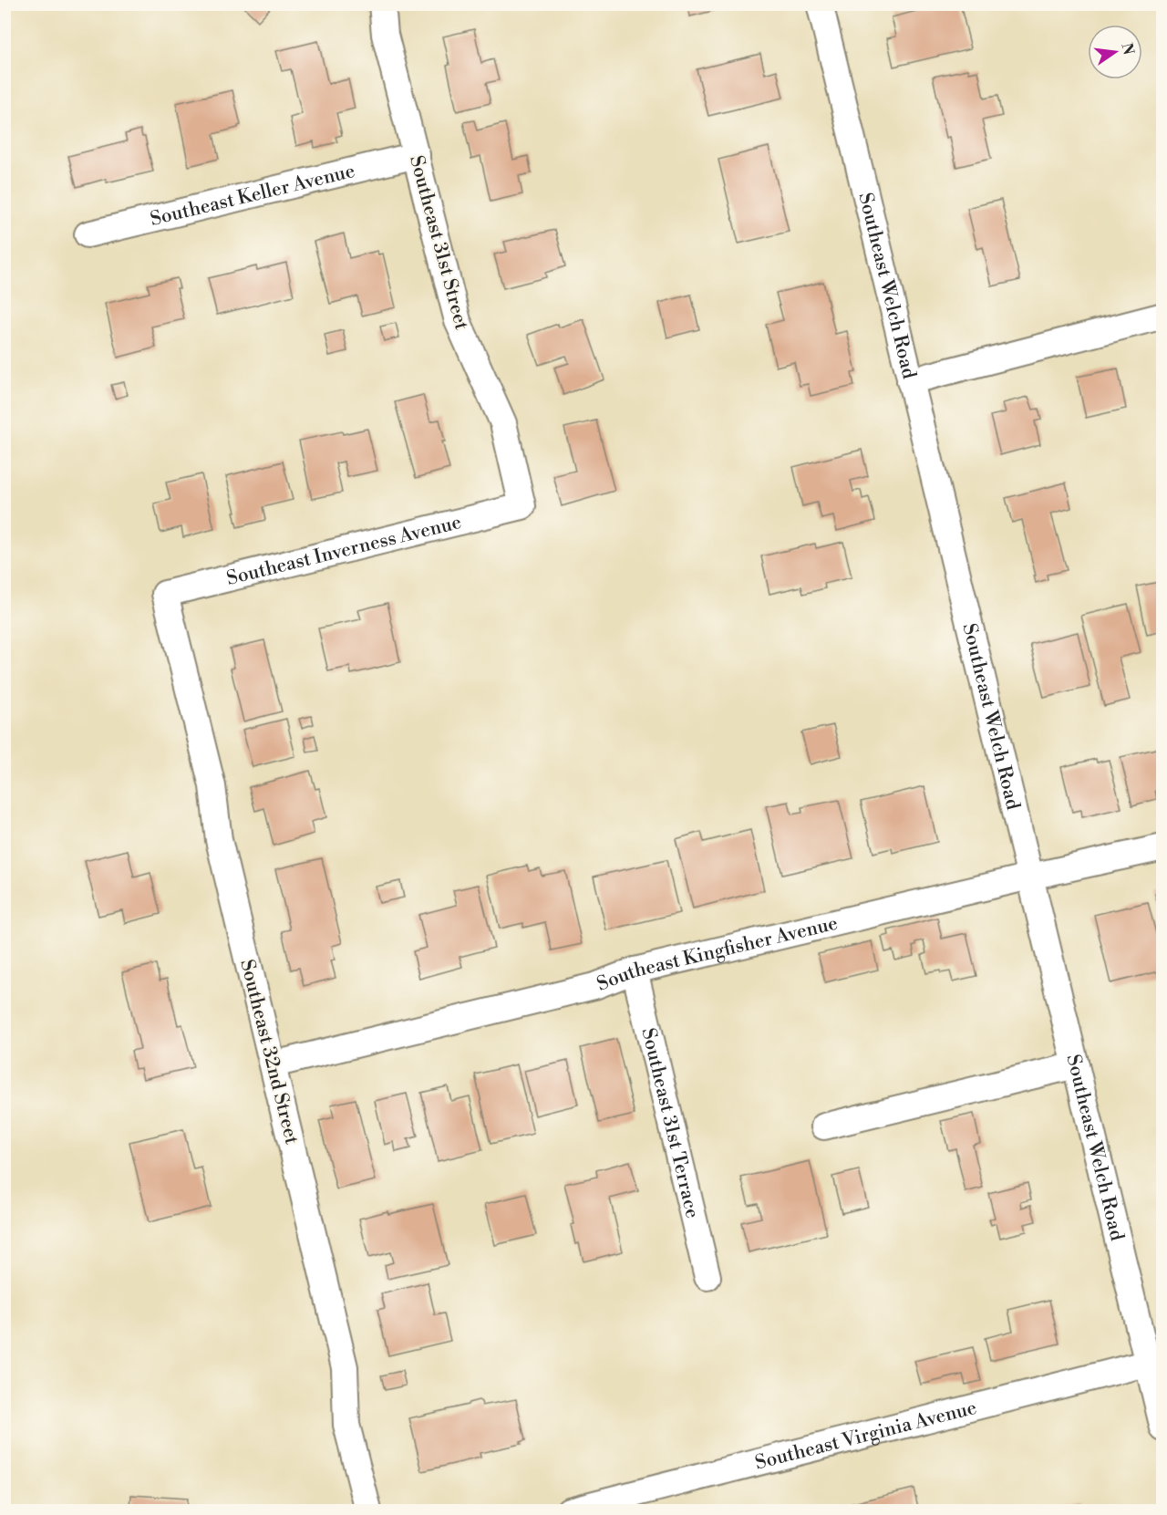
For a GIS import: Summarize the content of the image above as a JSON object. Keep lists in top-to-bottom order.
{
  "streets": {
    "street": [
      "Southeast Keller Avenue",
      "Southeast 31st Street",
      "Southeast Welch Road",
      "Southeast Inverness Avenue",
      "Southeast Kingfisher Avenue",
      "Southeast 32nd Street",
      "Southeast 31st Terrace",
      "Southeast Virginia Avenue"
    ]
  },
  "crossings": [
    ["Southeast Keller Avenue", "Southeast 31st Street"],
    ["Southeast 31st Street", "Southeast Inverness Avenue"],
    ["Southeast Welch Road", "Southeast Kingfisher Avenue"],
    ["Southeast Welch Road", "Southeast Virginia Avenue"],
    ["Southeast Inverness Avenue", "Southeast 32nd Street"],
    ["Southeast Kingfisher Avenue", "Southeast 32nd Street"],
    ["Southeast Kingfisher Avenue", "Southeast 31st Terrace"]
  ],
  "north": "right"
}
